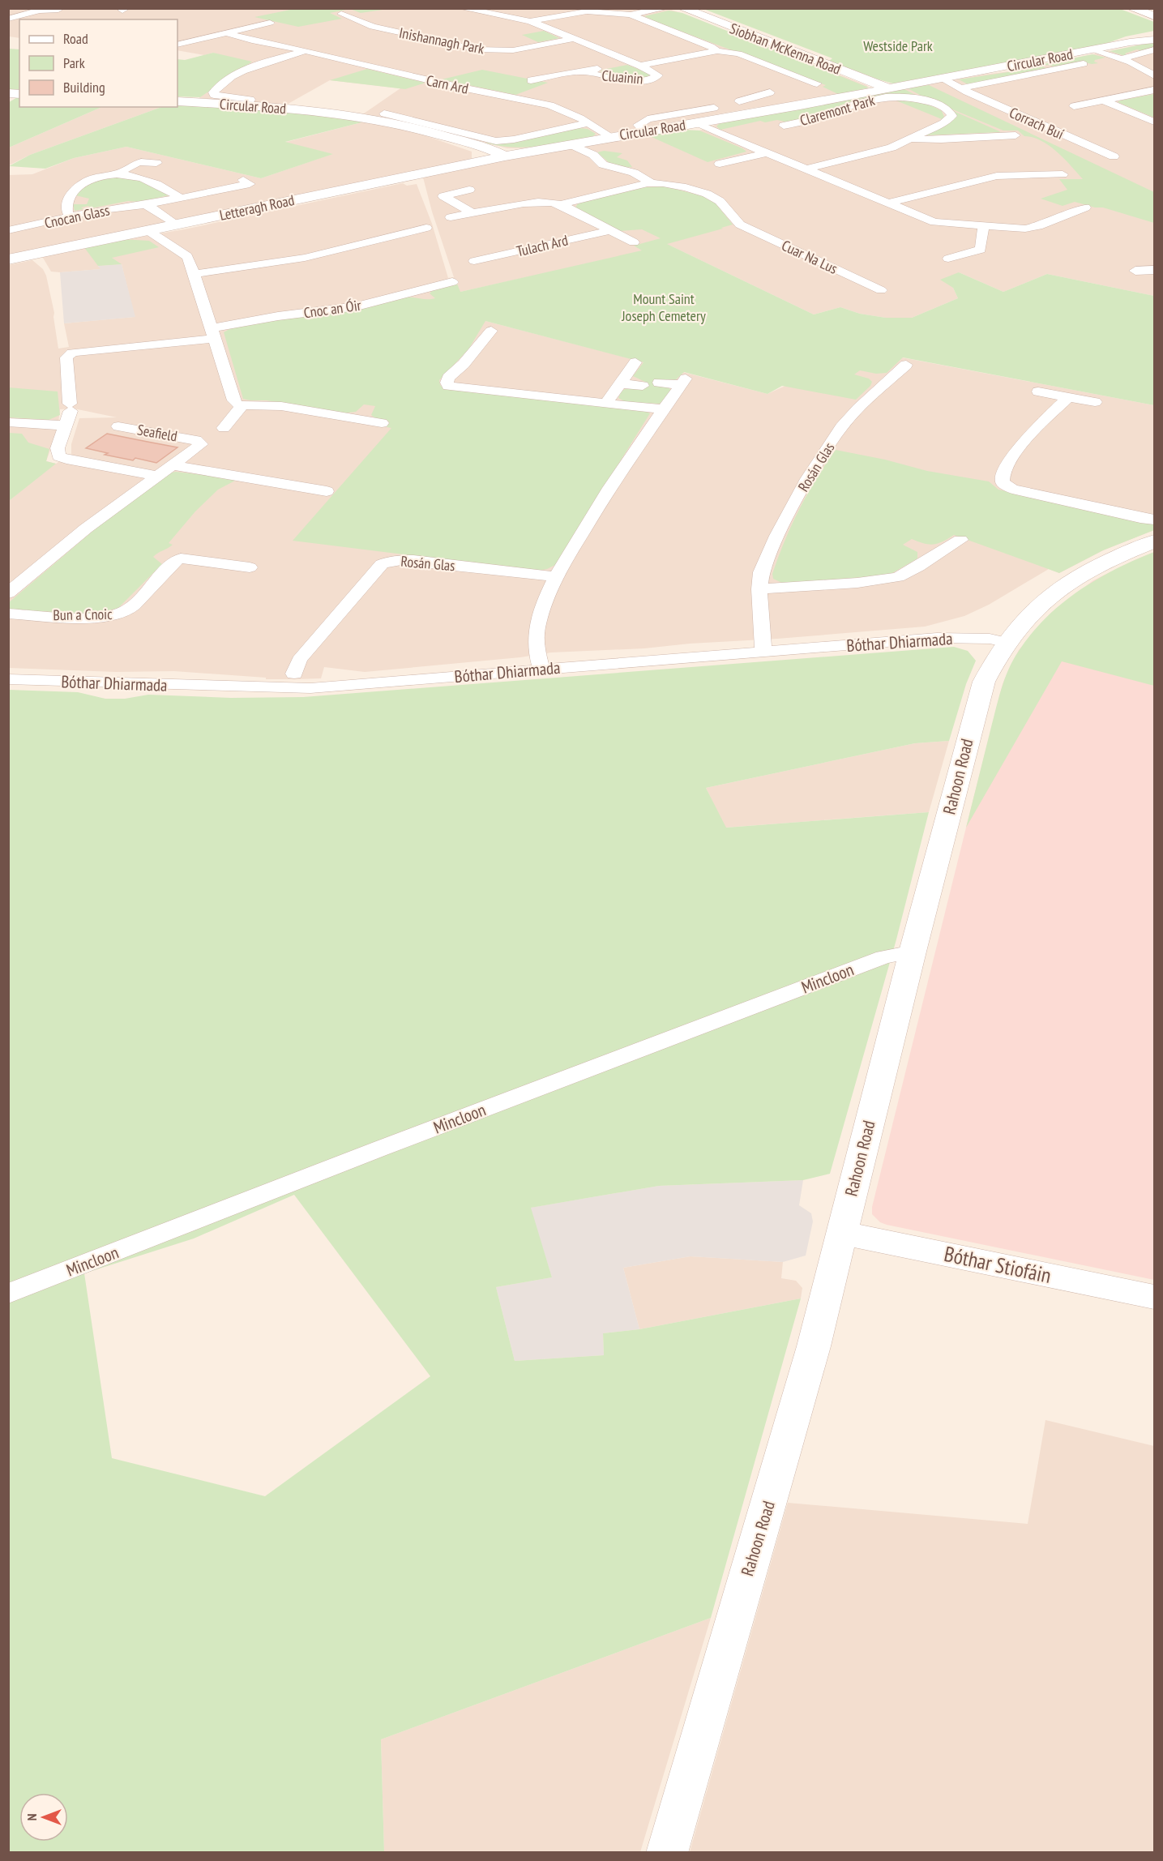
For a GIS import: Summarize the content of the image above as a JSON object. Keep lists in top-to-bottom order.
{
  "streets": {
    "street": [
      "Inishannagh Park",
      "Siobhan McKenna Road",
      "Circular Road",
      "Cluainin",
      "Carn Ard",
      "Claremont Park",
      "Corrach Buí",
      "Letteragh Road",
      "Cnocan Glass",
      "Tulach Ard",
      "Cuar Na Lus",
      "Cnoc an Óir",
      "Seafield",
      "Rosán Glas",
      "Bun a Cnoic",
      "Bóthar Dhiarmada",
      "Rahoon Road",
      "Mincloon",
      "Bóthar Stiofáin"
    ]
  },
  "crossings": [
    ["Inishannagh Park", "Cluainin"],
    ["Siobhan McKenna Road", "Circular Road"],
    ["Circular Road", "Carn Ard"],
    ["Circular Road", "Corrach Buí"],
    ["Circular Road", "Letteragh Road"],
    ["Circular Road", "Tulach Ard"],
    ["Tulach Ard", "Cuar Na Lus"],
    ["Rosán Glas", "Bóthar Dhiarmada"],
    ["Bóthar Dhiarmada", "Rahoon Road"],
    ["Rahoon Road", "Mincloon"],
    ["Rahoon Road", "Bóthar Stiofáin"]
  ],
  "parks": ["Westside Park", "Mount Saint Joseph Cemetery"],
  "legend": ["Road", "Park", "Building"],
  "north": "left"
}
